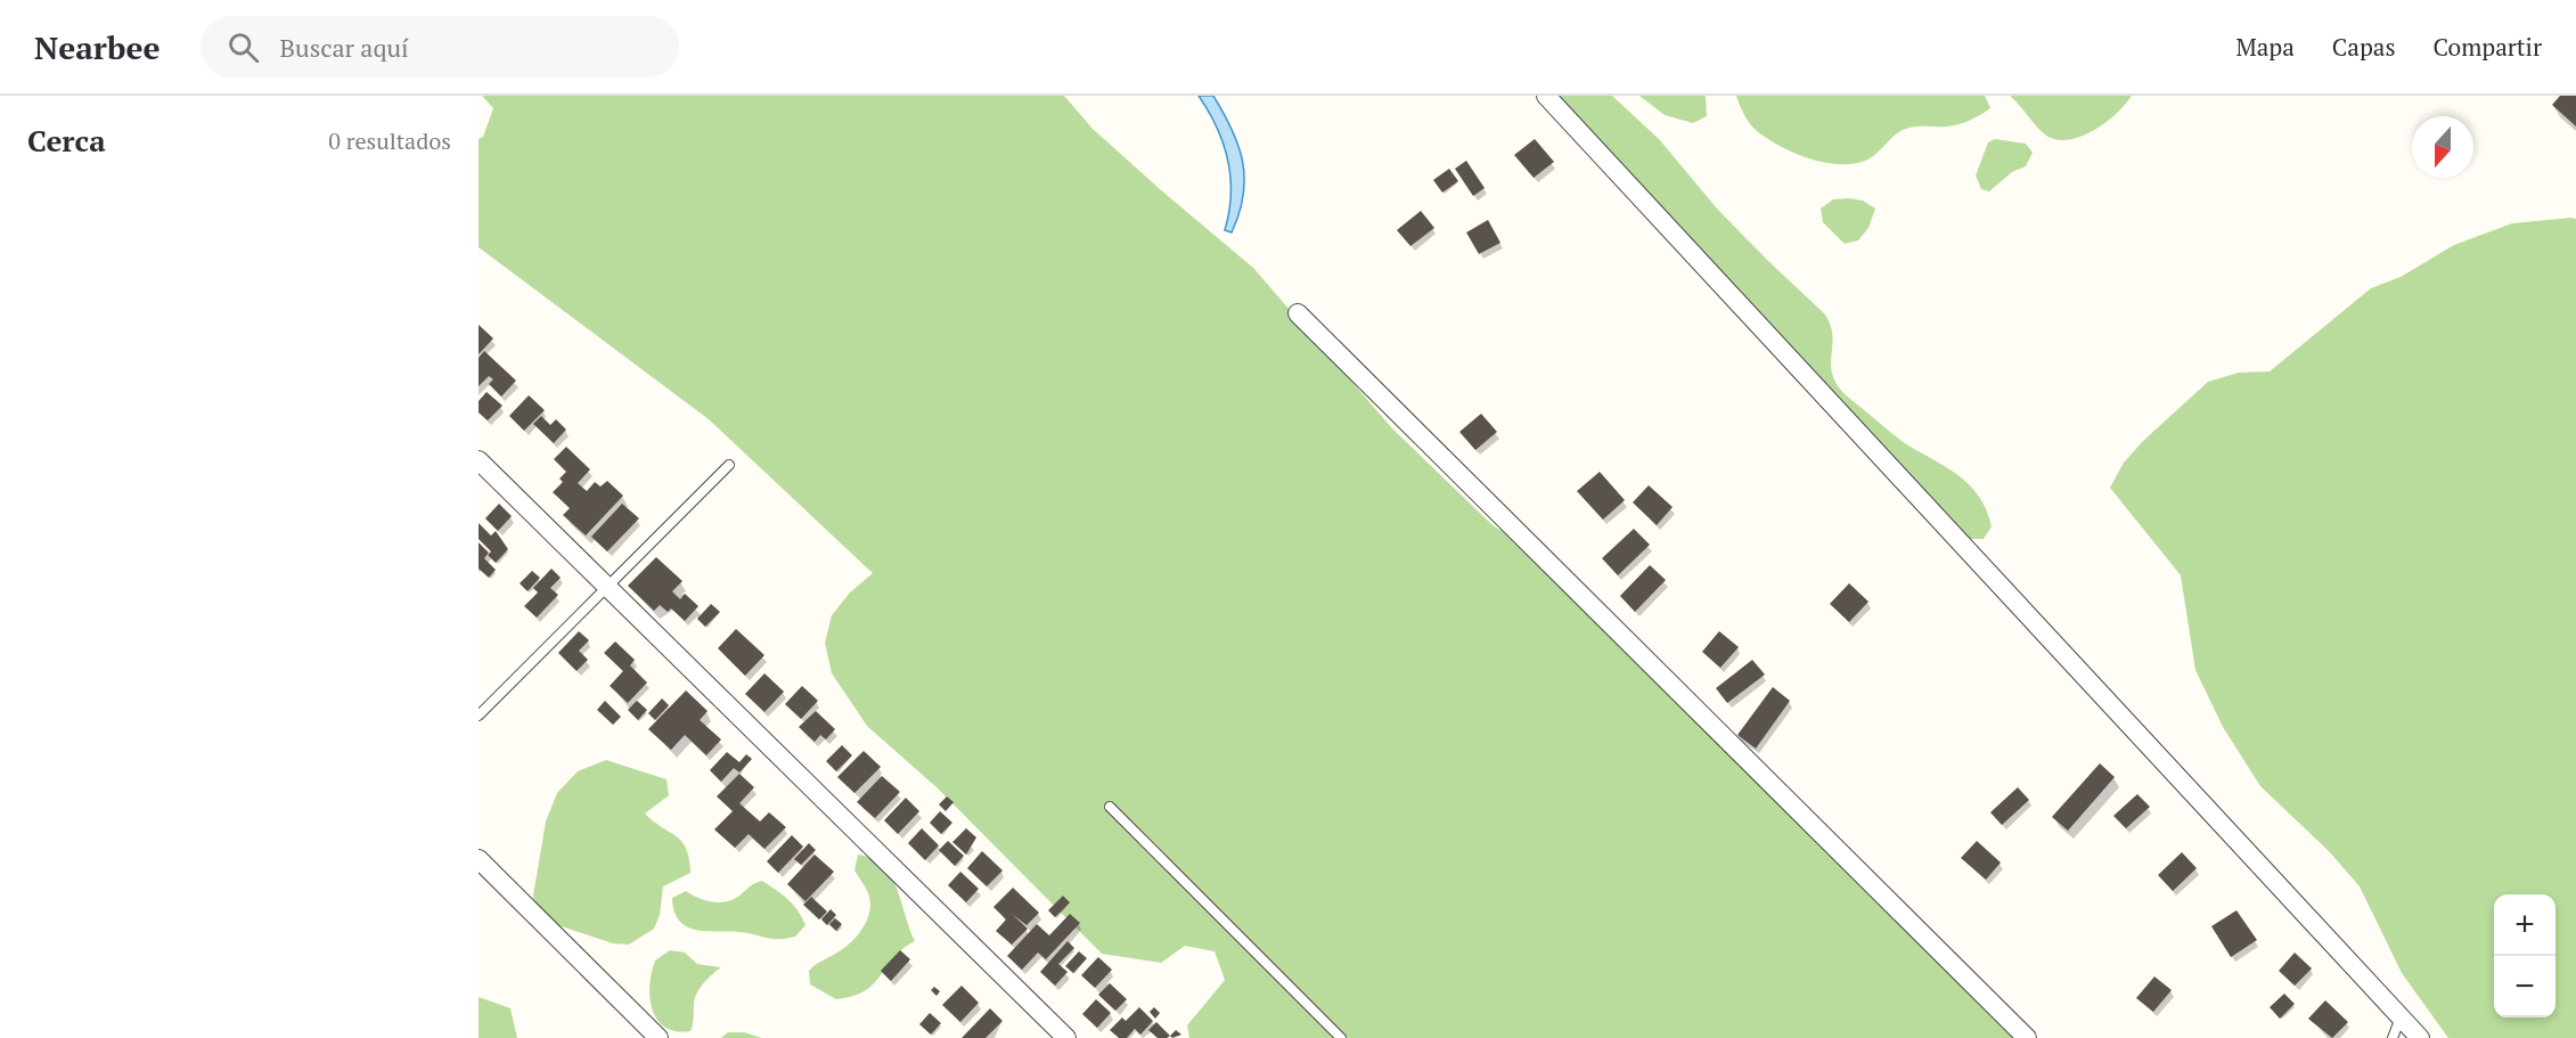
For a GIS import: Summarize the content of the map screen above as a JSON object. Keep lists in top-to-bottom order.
{
  "north": "bottom",
  "page": {
    "header": "Nearbee",
    "search": "Buscar aquí",
    "nav": ["Mapa", "Capas", "Compartir"],
    "heading": ["Cerca", "0 resultados"],
    "map_buttons": ["+", "−"]
  }
}
